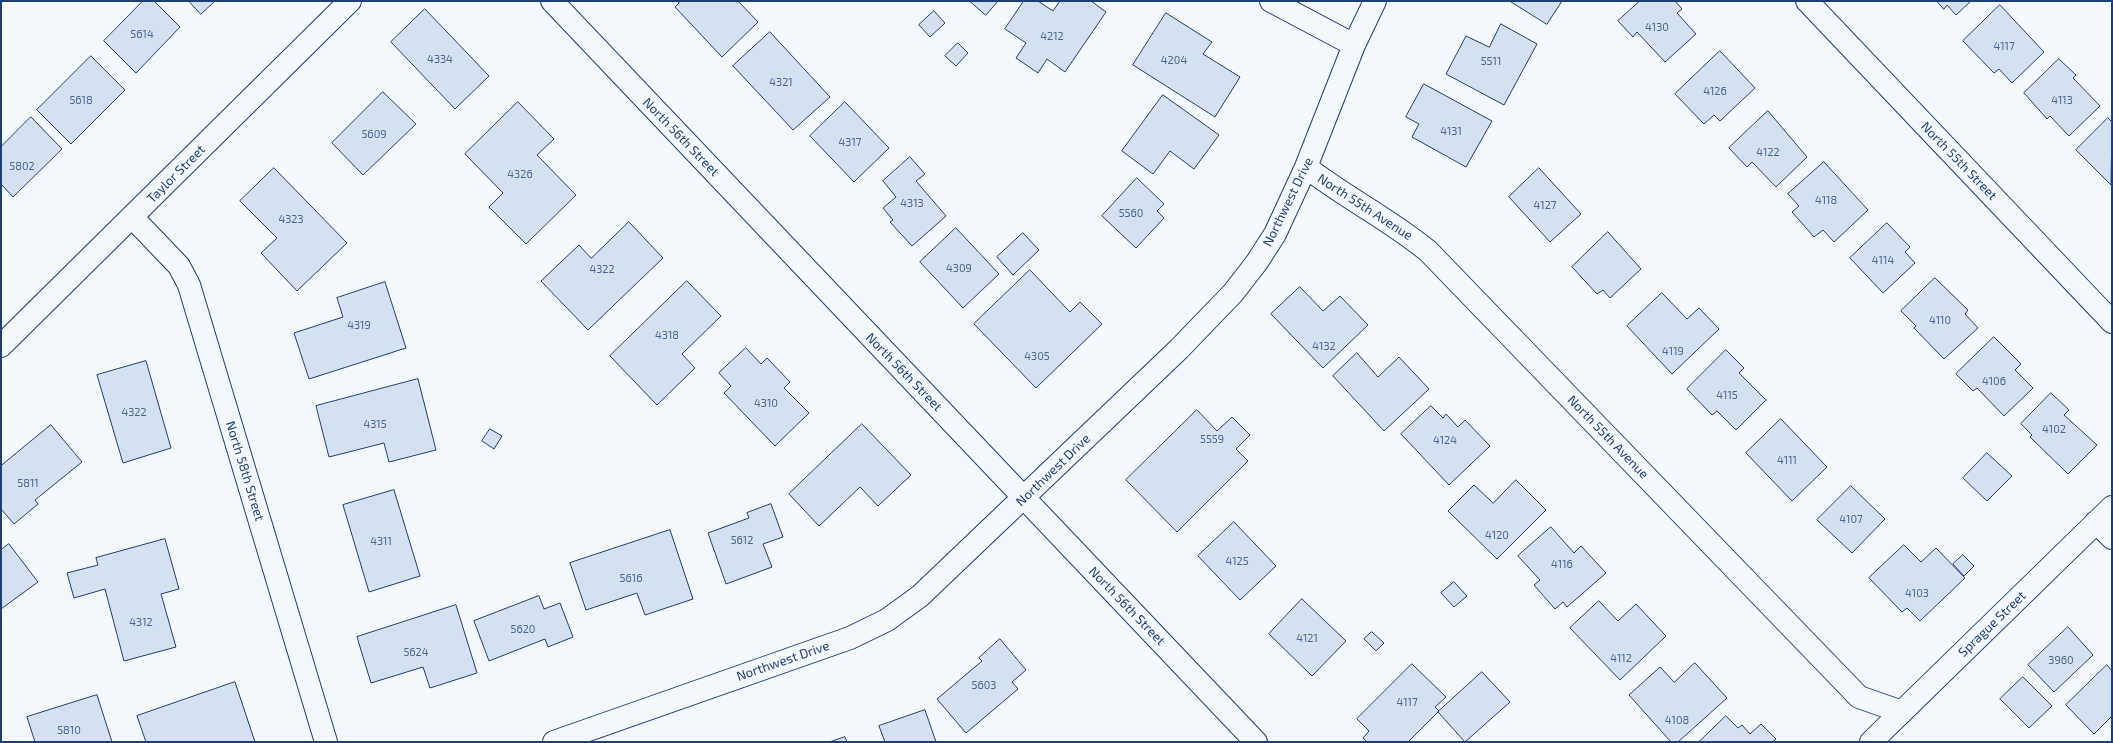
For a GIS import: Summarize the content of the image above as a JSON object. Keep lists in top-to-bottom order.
{
  "streets": {
    "street": [
      "North 56th Street",
      "North 55th Street",
      "Taylor Street",
      "Northwest Drive",
      "North 55th Avenue",
      "North 58th Street",
      "Sprague Street"
    ]
  },
  "crossings": [
    ["North 56th Street", "Northwest Drive"],
    ["Taylor Street", "North 58th Street"],
    ["Northwest Drive", "North 55th Avenue"],
    ["North 55th Avenue", "Sprague Street"]
  ],
  "house_numbers": [
    "4130",
    "5614",
    "4212",
    "4117",
    "4334",
    "4204",
    "5511",
    "4321",
    "4126",
    "5618",
    "4113",
    "4131",
    "5609",
    "4317",
    "4122",
    "5802",
    "4326",
    "4118",
    "4313",
    "4127",
    "5560",
    "4323",
    "4114",
    "4309",
    "4322",
    "4110",
    "4319",
    "4318",
    "4132",
    "4119",
    "4305",
    "4106",
    "4115",
    "4310",
    "4322",
    "4315",
    "4102",
    "5559",
    "4124",
    "4111",
    "5811",
    "4107",
    "4120",
    "5612",
    "4311",
    "4125",
    "4116",
    "5616",
    "4103",
    "4312",
    "5620",
    "4121",
    "5624",
    "4112",
    "3960",
    "5603",
    "4117",
    "4108",
    "5810"
  ]
}
